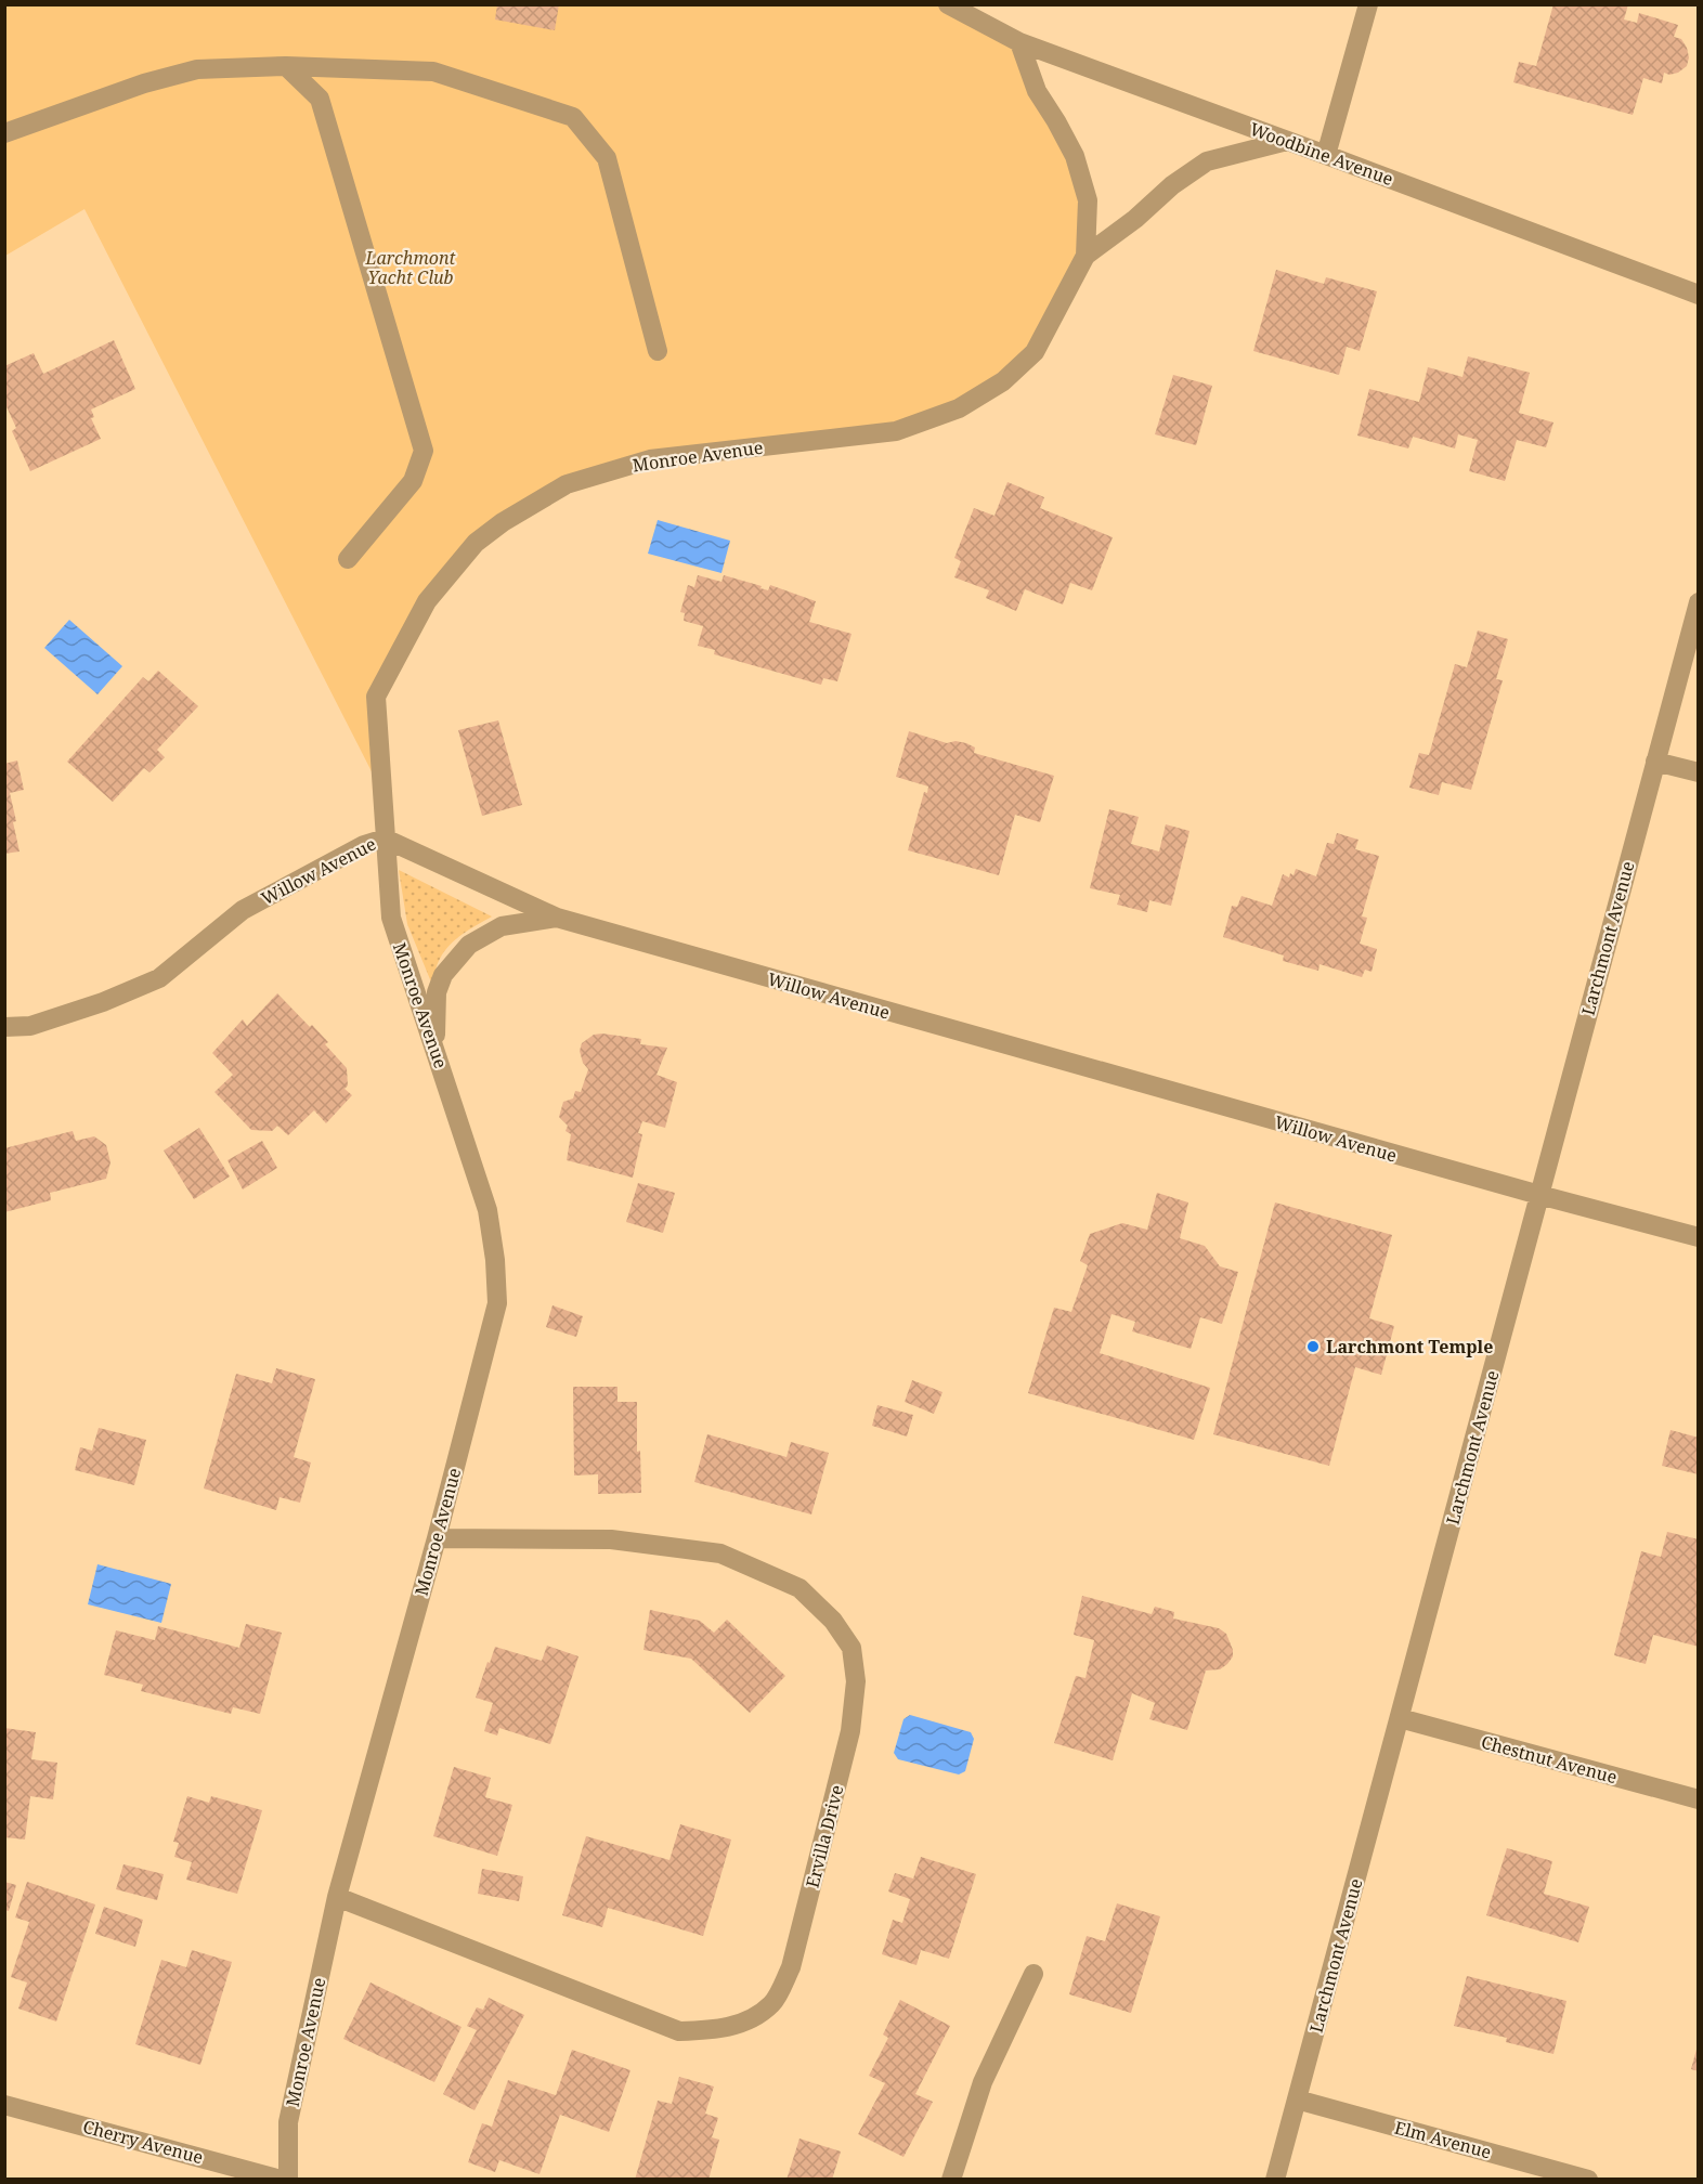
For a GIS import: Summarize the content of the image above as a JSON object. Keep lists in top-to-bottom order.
{
  "streets": {
    "street": [
      "Woodbine Avenue",
      "Monroe Avenue",
      "Willow Avenue",
      "Larchmont Avenue",
      "Chestnut Avenue",
      "Ervilla Drive",
      "Elm Avenue",
      "Cherry Avenue"
    ]
  },
  "crossings": [
    ["Woodbine Avenue", "Monroe Avenue"],
    ["Monroe Avenue", "Willow Avenue"],
    ["Monroe Avenue", "Ervilla Drive"],
    ["Willow Avenue", "Larchmont Avenue"],
    ["Larchmont Avenue", "Chestnut Avenue"],
    ["Larchmont Avenue", "Elm Avenue"]
  ],
  "parks": ["Larchmont Yacht Club"],
  "places": ["Larchmont Temple"]
}
